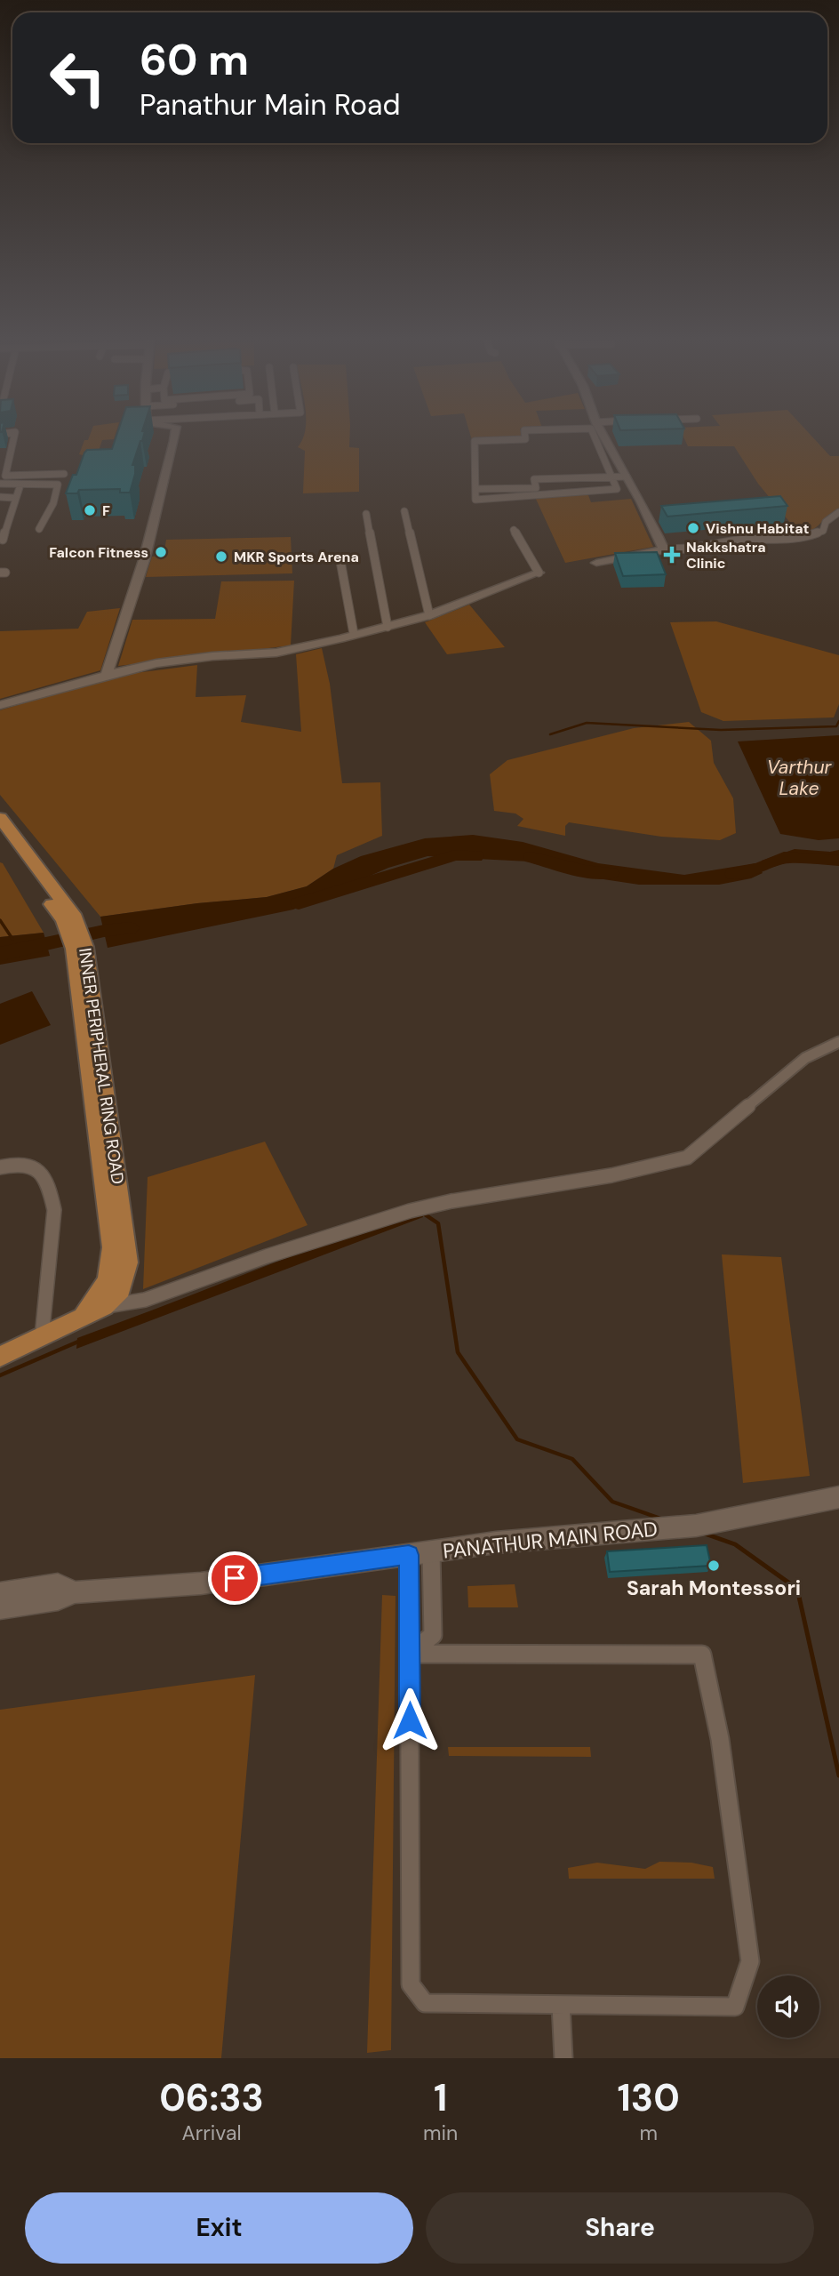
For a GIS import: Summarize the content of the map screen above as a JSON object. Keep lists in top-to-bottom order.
{
  "streets": {
    "main road": ["INNER PERIPHERAL RING ROAD"],
    "street": ["PANATHUR MAIN ROAD"]
  },
  "water": ["Varthur Lake"],
  "places": {
    "other": [
      "F",
      "Vishnu Habitat",
      "Falcon Fitness",
      "MKR Sports Arena",
      "Sarah Montessori"
    ],
    "health": ["Nakkshatra Clinic"]
  },
  "page": {
    "turn": ["60 m", "Panathur Main Road"],
    "eta": [
      "06:33",
      "Arrival",
      "1",
      "min",
      "130",
      "m"
    ],
    "buttons": ["Exit", "Share"]
  }
}
